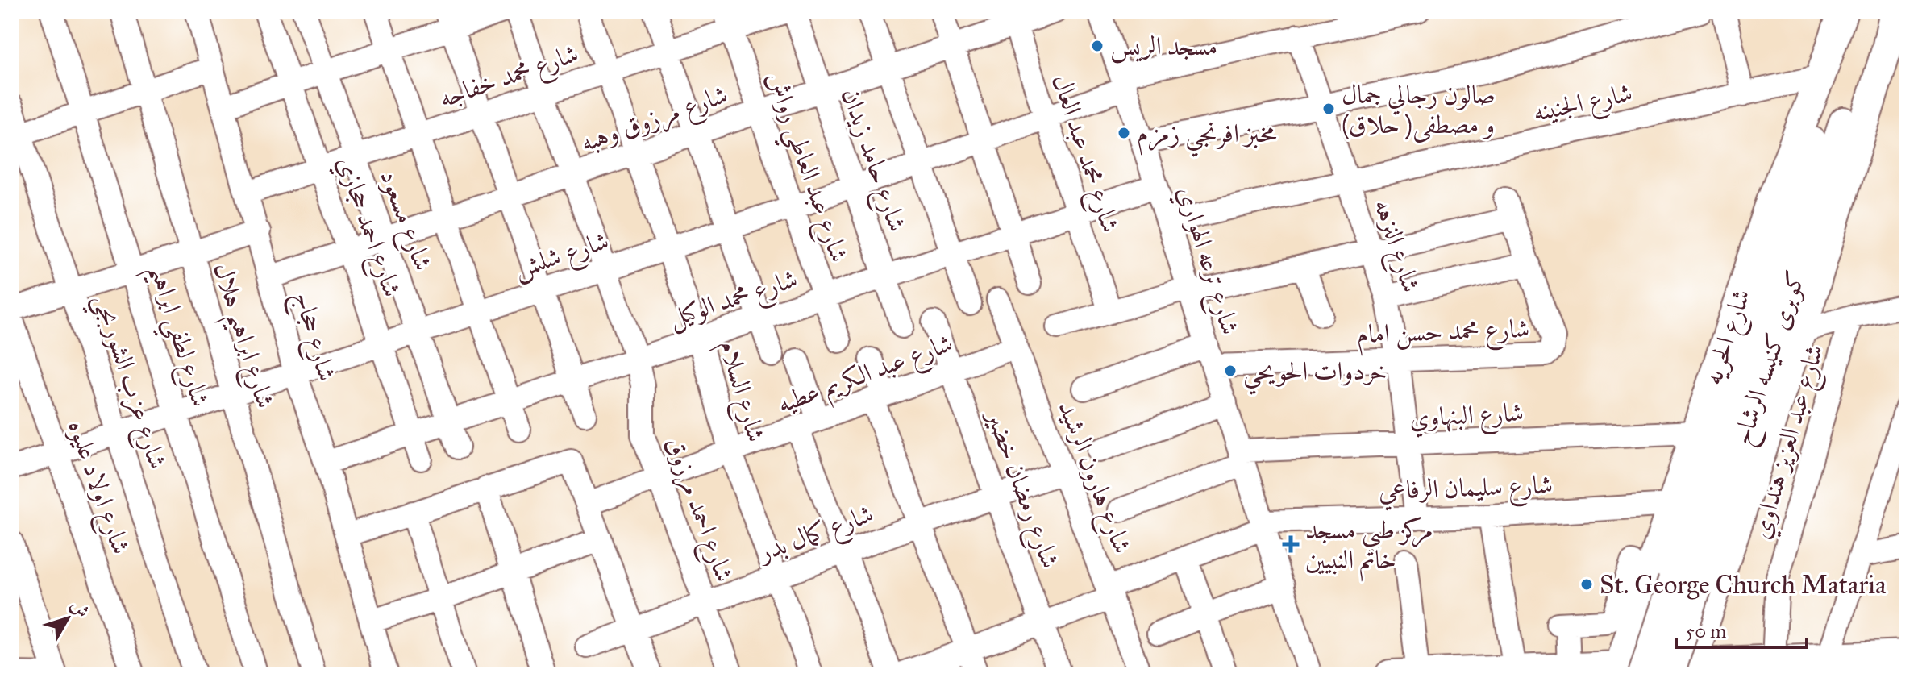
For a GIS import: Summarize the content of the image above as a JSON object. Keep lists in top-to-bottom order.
{
  "streets": {
    "main road": ["شارع الحريه", "كوبرى كنيسه الرشاح"],
    "street": [
      "شارع محمد خفاجه",
      "شارع الجنينه",
      "شارع مرزوق وهبه",
      "شارع محمد عبد العال",
      "شارع حامد زيدان",
      "شارع عبد العاطي رواش",
      "شارع مسعود",
      "شارع احمد حجازي",
      "شارع النزهه",
      "شارع شلش",
      "شارع ترعه الهواري",
      "شارع محمد الوكيل",
      "شارع محمد حسن امام",
      "شارع لطفي ابراهيم",
      "شارع ابراهيم هلال",
      "شارع حجاج",
      "شارع عبد الكريم عطيه",
      "شارع عزب الشوربجي",
      "شارع السلام",
      "شارع البنهاوي",
      "شارع عبد العزيز هنداوي",
      "شارع هارون الرشيد",
      "شارع اولاد عليوه",
      "شارع سليمان الرفاعي",
      "شارع رمضان خضير",
      "شارع احمد مرزوق",
      "شارع كمال بدر"
    ]
  },
  "crossings": [
    ["شارع محمد خفاجه", "شارع عبد العاطي رواش"],
    ["شارع محمد خفاجه", "شارع مسعود"],
    ["شارع محمد خفاجه", "شارع احمد حجازي"],
    ["شارع محمد خفاجه", "شارع حجاج"],
    ["شارع محمد خفاجه", "شارع السلام"],
    ["شارع محمد خفاجه", "شارع احمد مرزوق"],
    ["شارع الجنينه", "شارع النزهه"],
    ["شارع الجنينه", "شارع ترعه الهواري"],
    ["شارع الجنينه", "شارع الحريه"],
    ["شارع مرزوق وهبه", "شارع محمد عبد العال"],
    ["شارع مرزوق وهبه", "شارع حامد زيدان"],
    ["شارع مرزوق وهبه", "شارع عبد العاطي رواش"],
    ["شارع مرزوق وهبه", "شارع مسعود"],
    ["شارع مرزوق وهبه", "شارع احمد حجازي"],
    ["شارع مرزوق وهبه", "شارع حجاج"],
    ["شارع مرزوق وهبه", "شارع السلام"],
    ["شارع مرزوق وهبه", "شارع احمد مرزوق"],
    ["شارع محمد عبد العال", "شارع شلش"],
    ["شارع محمد عبد العال", "شارع محمد الوكيل"],
    ["شارع حامد زيدان", "شارع شلش"],
    ["شارع حامد زيدان", "شارع محمد الوكيل"],
    ["شارع عبد العاطي رواش", "شارع شلش"],
    ["شارع عبد العاطي رواش", "شارع محمد الوكيل"],
    ["شارع مسعود", "شارع شلش"],
    ["شارع مسعود", "شارع محمد الوكيل"],
    ["شارع احمد حجازي", "شارع شلش"],
    ["شارع احمد حجازي", "شارع محمد الوكيل"],
    ["شارع النزهه", "شارع شلش"],
    ["شارع النزهه", "شارع محمد حسن امام"],
    ["شارع النزهه", "شارع البنهاوي"],
    ["شارع النزهه", "شارع سليمان الرفاعي"],
    ["شارع شلش", "شارع ترعه الهواري"],
    ["شارع شلش", "شارع لطفي ابراهيم"],
    ["شارع شلش", "شارع ابراهيم هلال"],
    ["شارع شلش", "شارع حجاج"],
    ["شارع شلش", "شارع عزب الشوربجي"],
    ["شارع شلش", "شارع السلام"],
    ["شارع شلش", "شارع اولاد عليوه"],
    ["شارع شلش", "شارع احمد مرزوق"],
    ["شارع ترعه الهواري", "شارع محمد الوكيل"],
    ["شارع ترعه الهواري", "شارع محمد حسن امام"],
    ["شارع ترعه الهواري", "شارع البنهاوي"],
    ["شارع ترعه الهواري", "شارع سليمان الرفاعي"],
    ["شارع محمد الوكيل", "شارع حجاج"],
    ["شارع محمد الوكيل", "شارع السلام"],
    ["شارع محمد الوكيل", "شارع احمد مرزوق"],
    ["شارع الحريه", "كوبرى كنيسه الرشاح"],
    ["شارع الحريه", "شارع البنهاوي"],
    ["شارع الحريه", "شارع سليمان الرفاعي"],
    ["شارع عبد الكريم عطيه", "شارع السلام"],
    ["شارع عبد الكريم عطيه", "شارع هارون الرشيد"],
    ["شارع عبد الكريم عطيه", "شارع رمضان خضير"],
    ["شارع عبد الكريم عطيه", "شارع احمد مرزوق"],
    ["شارع السلام", "شارع كمال بدر"],
    ["شارع هارون الرشيد", "شارع سليمان الرفاعي"],
    ["شارع هارون الرشيد", "شارع كمال بدر"],
    ["شارع سليمان الرفاعي", "شارع رمضان خضير"],
    ["شارع رمضان خضير", "شارع كمال بدر"],
    ["شارع احمد مرزوق", "شارع كمال بدر"]
  ],
  "places": {
    "other": [
      "مسجد الريس",
      "صالون رجالي جمال و مصطفى( حلاق)",
      "مخبز افرنجي زمزم",
      "خردوات الحويحي",
      "St. George Church Mataria"
    ],
    "health": ["مركز طبي مسجد خاتم النبيين"]
  },
  "scale_bar": "50 m",
  "north": "top right"
}
